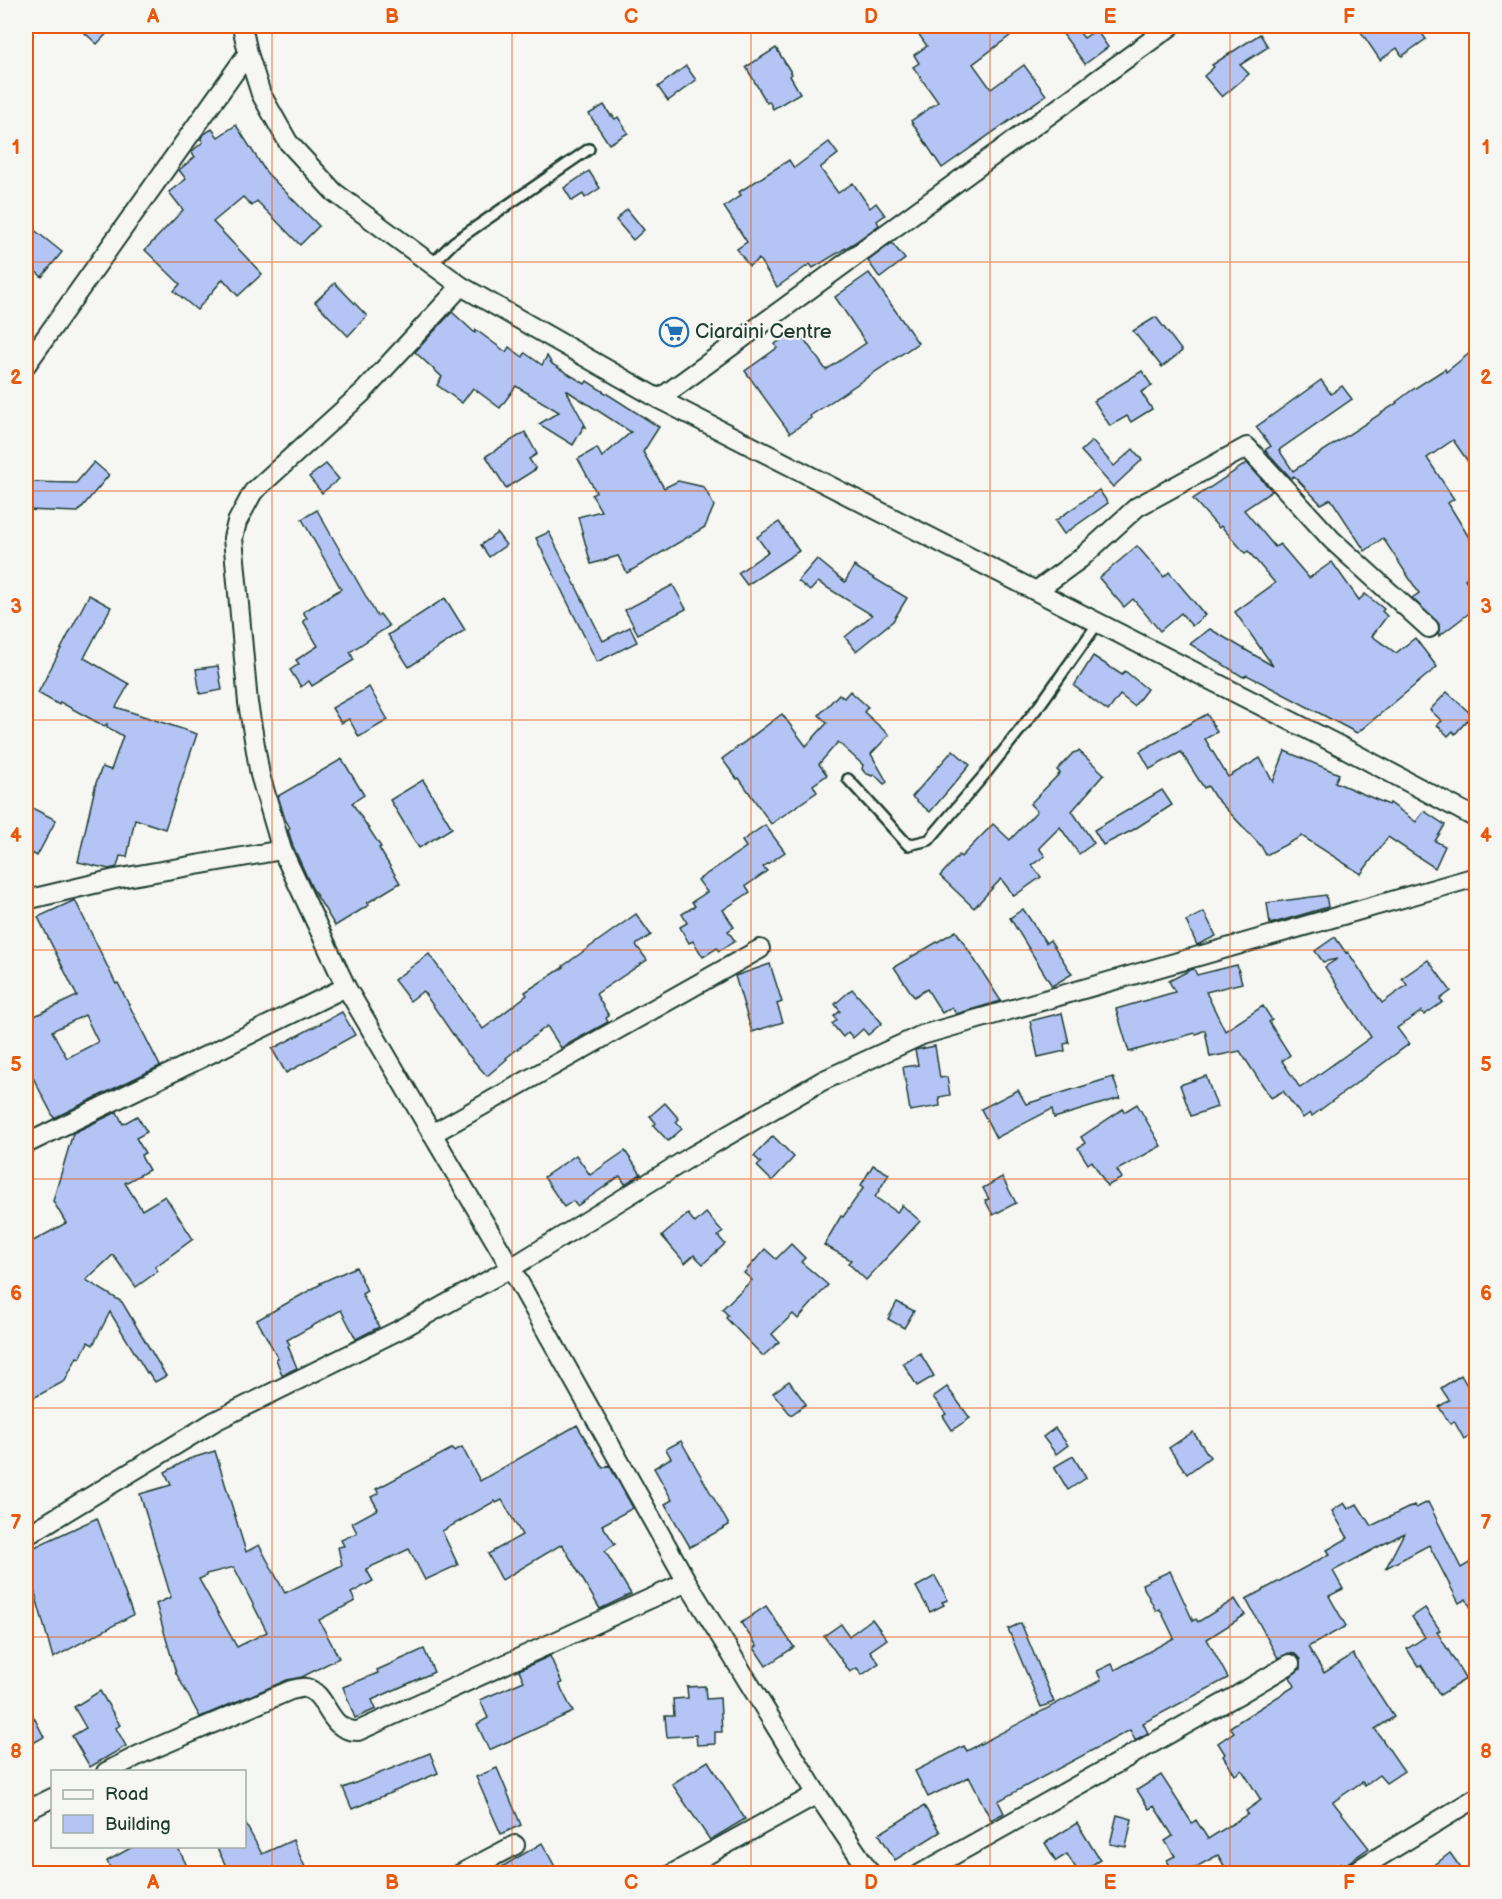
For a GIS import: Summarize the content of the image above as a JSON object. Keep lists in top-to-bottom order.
{
  "places": {
    "supermarket": ["Ciaraini Centre"]
  },
  "legend": ["Road", "Building"],
  "grid": {
    "columns": [
      "A",
      "B",
      "C",
      "D",
      "E",
      "F"
    ],
    "rows": [
      "1",
      "2",
      "3",
      "4",
      "5",
      "6",
      "7",
      "8"
    ]
  }
}
